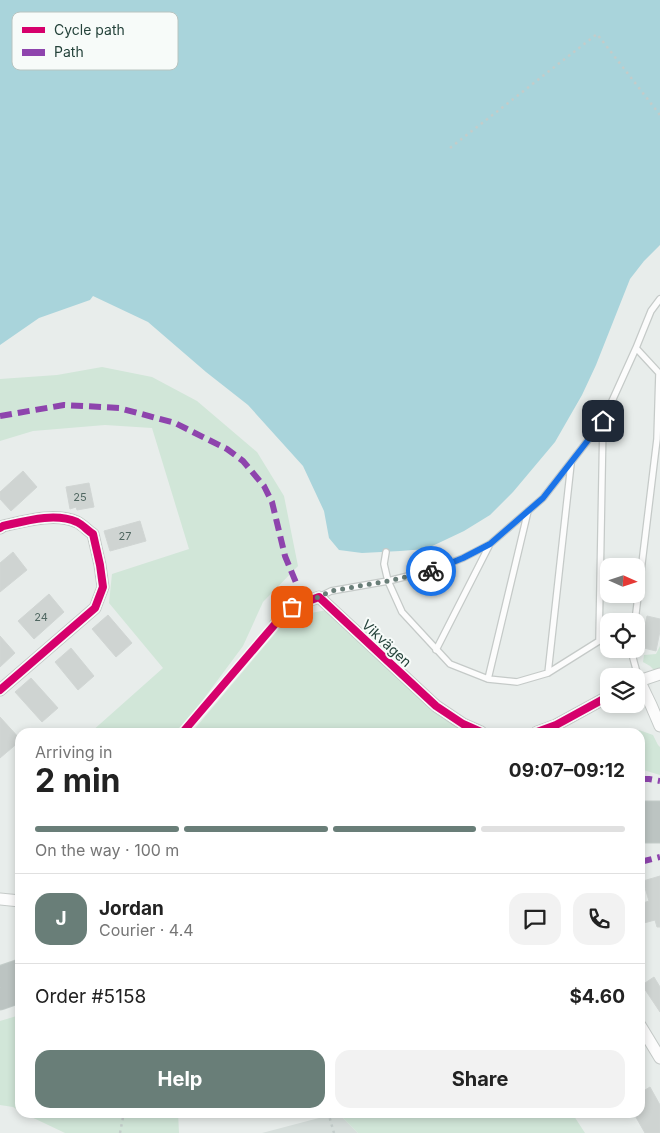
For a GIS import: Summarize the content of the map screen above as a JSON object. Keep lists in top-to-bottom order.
{
  "streets": {
    "street": ["Vikvägen"]
  },
  "house_numbers": ["25", "27", "24"],
  "legend": ["Cycle path", "Path"],
  "north": "right",
  "page": {
    "heading": ["2 min", "Arriving in", "09:07–09:12"],
    "panel": [
      "Jordan",
      "Courier · 4.4",
      "Order #5158",
      "$4.60"
    ],
    "bar": "On the way · 100 m",
    "round": "J",
    "buttons": ["Help", "Share"]
  }
}
